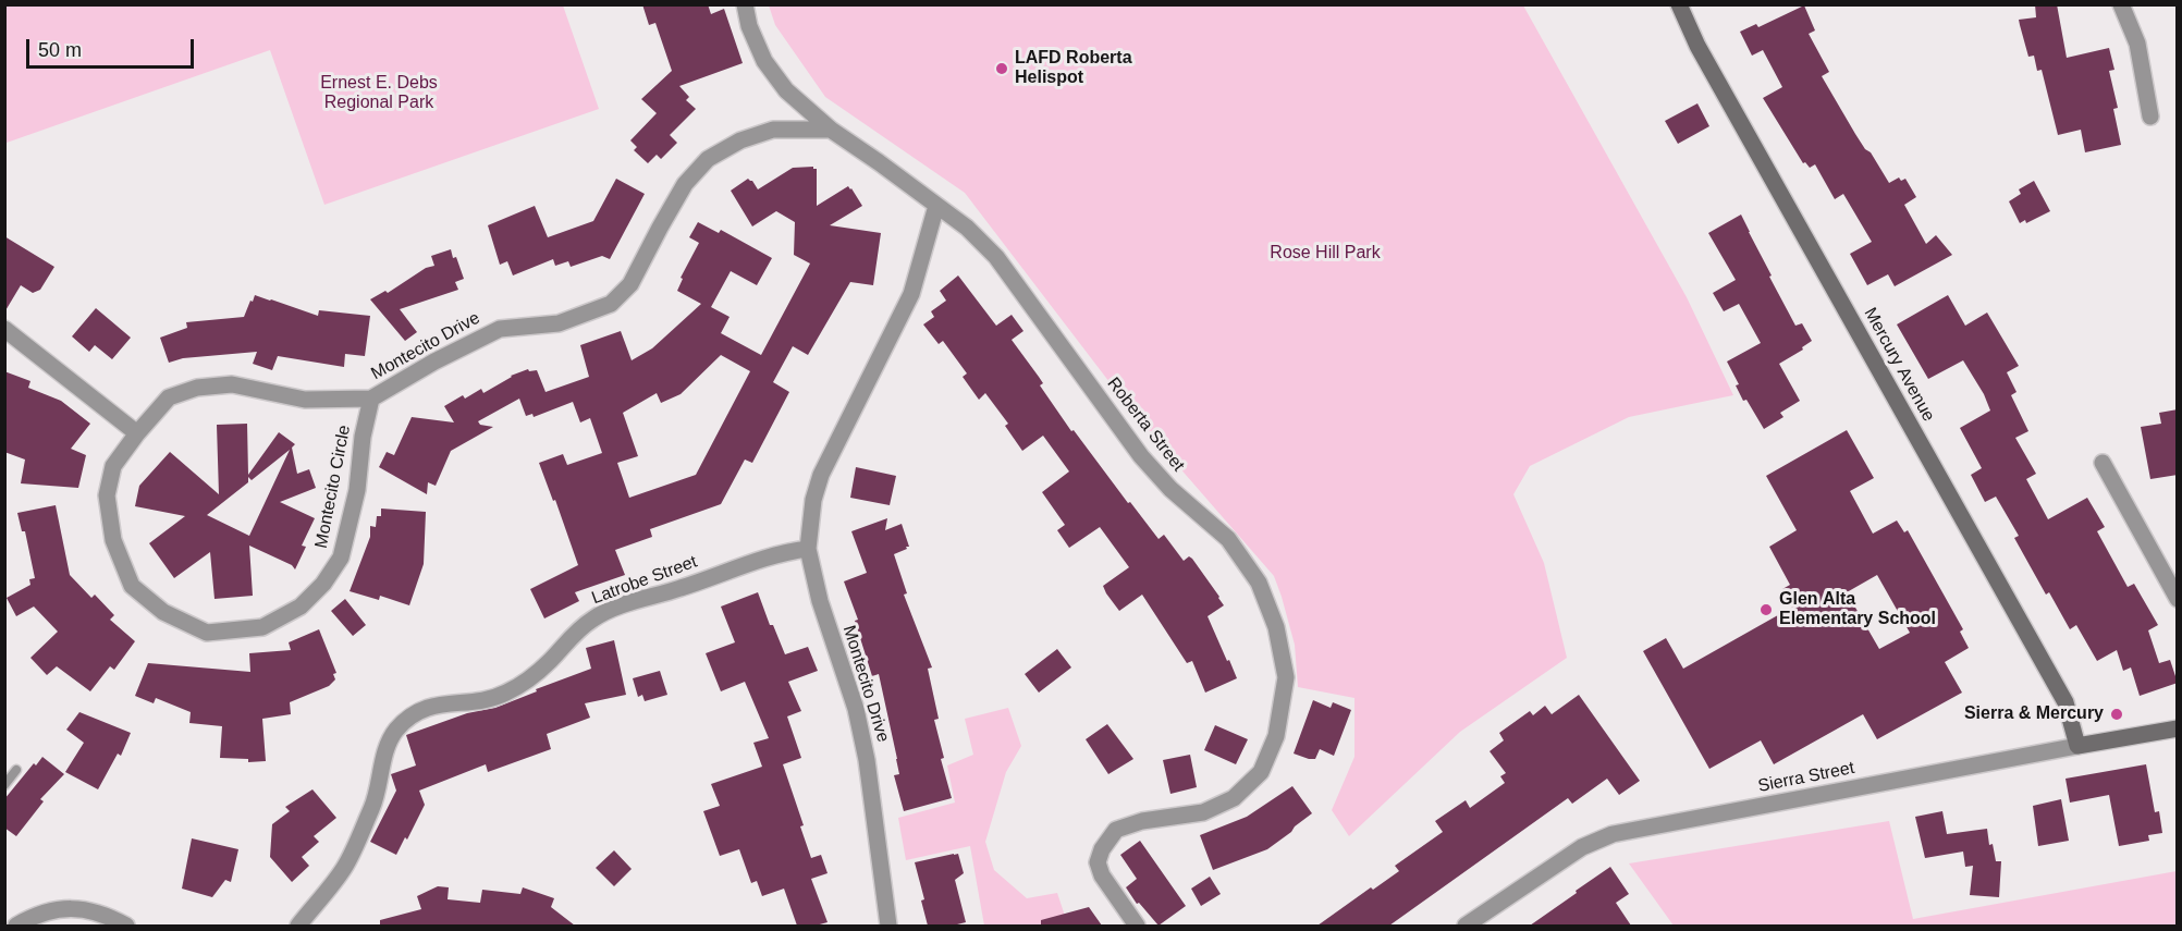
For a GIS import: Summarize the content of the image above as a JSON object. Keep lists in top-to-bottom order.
{
  "streets": {
    "street": [
      "Montecito Drive",
      "Mercury Avenue",
      "Roberta Street",
      "Montecito Circle",
      "Latrobe Street",
      "Sierra Street"
    ]
  },
  "crossings": [
    ["Montecito Drive", "Roberta Street"],
    ["Montecito Drive", "Montecito Circle"],
    ["Montecito Drive", "Latrobe Street"],
    ["Mercury Avenue", "Sierra Street"]
  ],
  "parks": ["Ernest E. Debs Regional Park", "Rose Hill Park"],
  "places": ["LAFD Roberta Helispot", "Glen Alta Elementary School", "Sierra & Mercury"],
  "scale_bar": "50 m"
}
